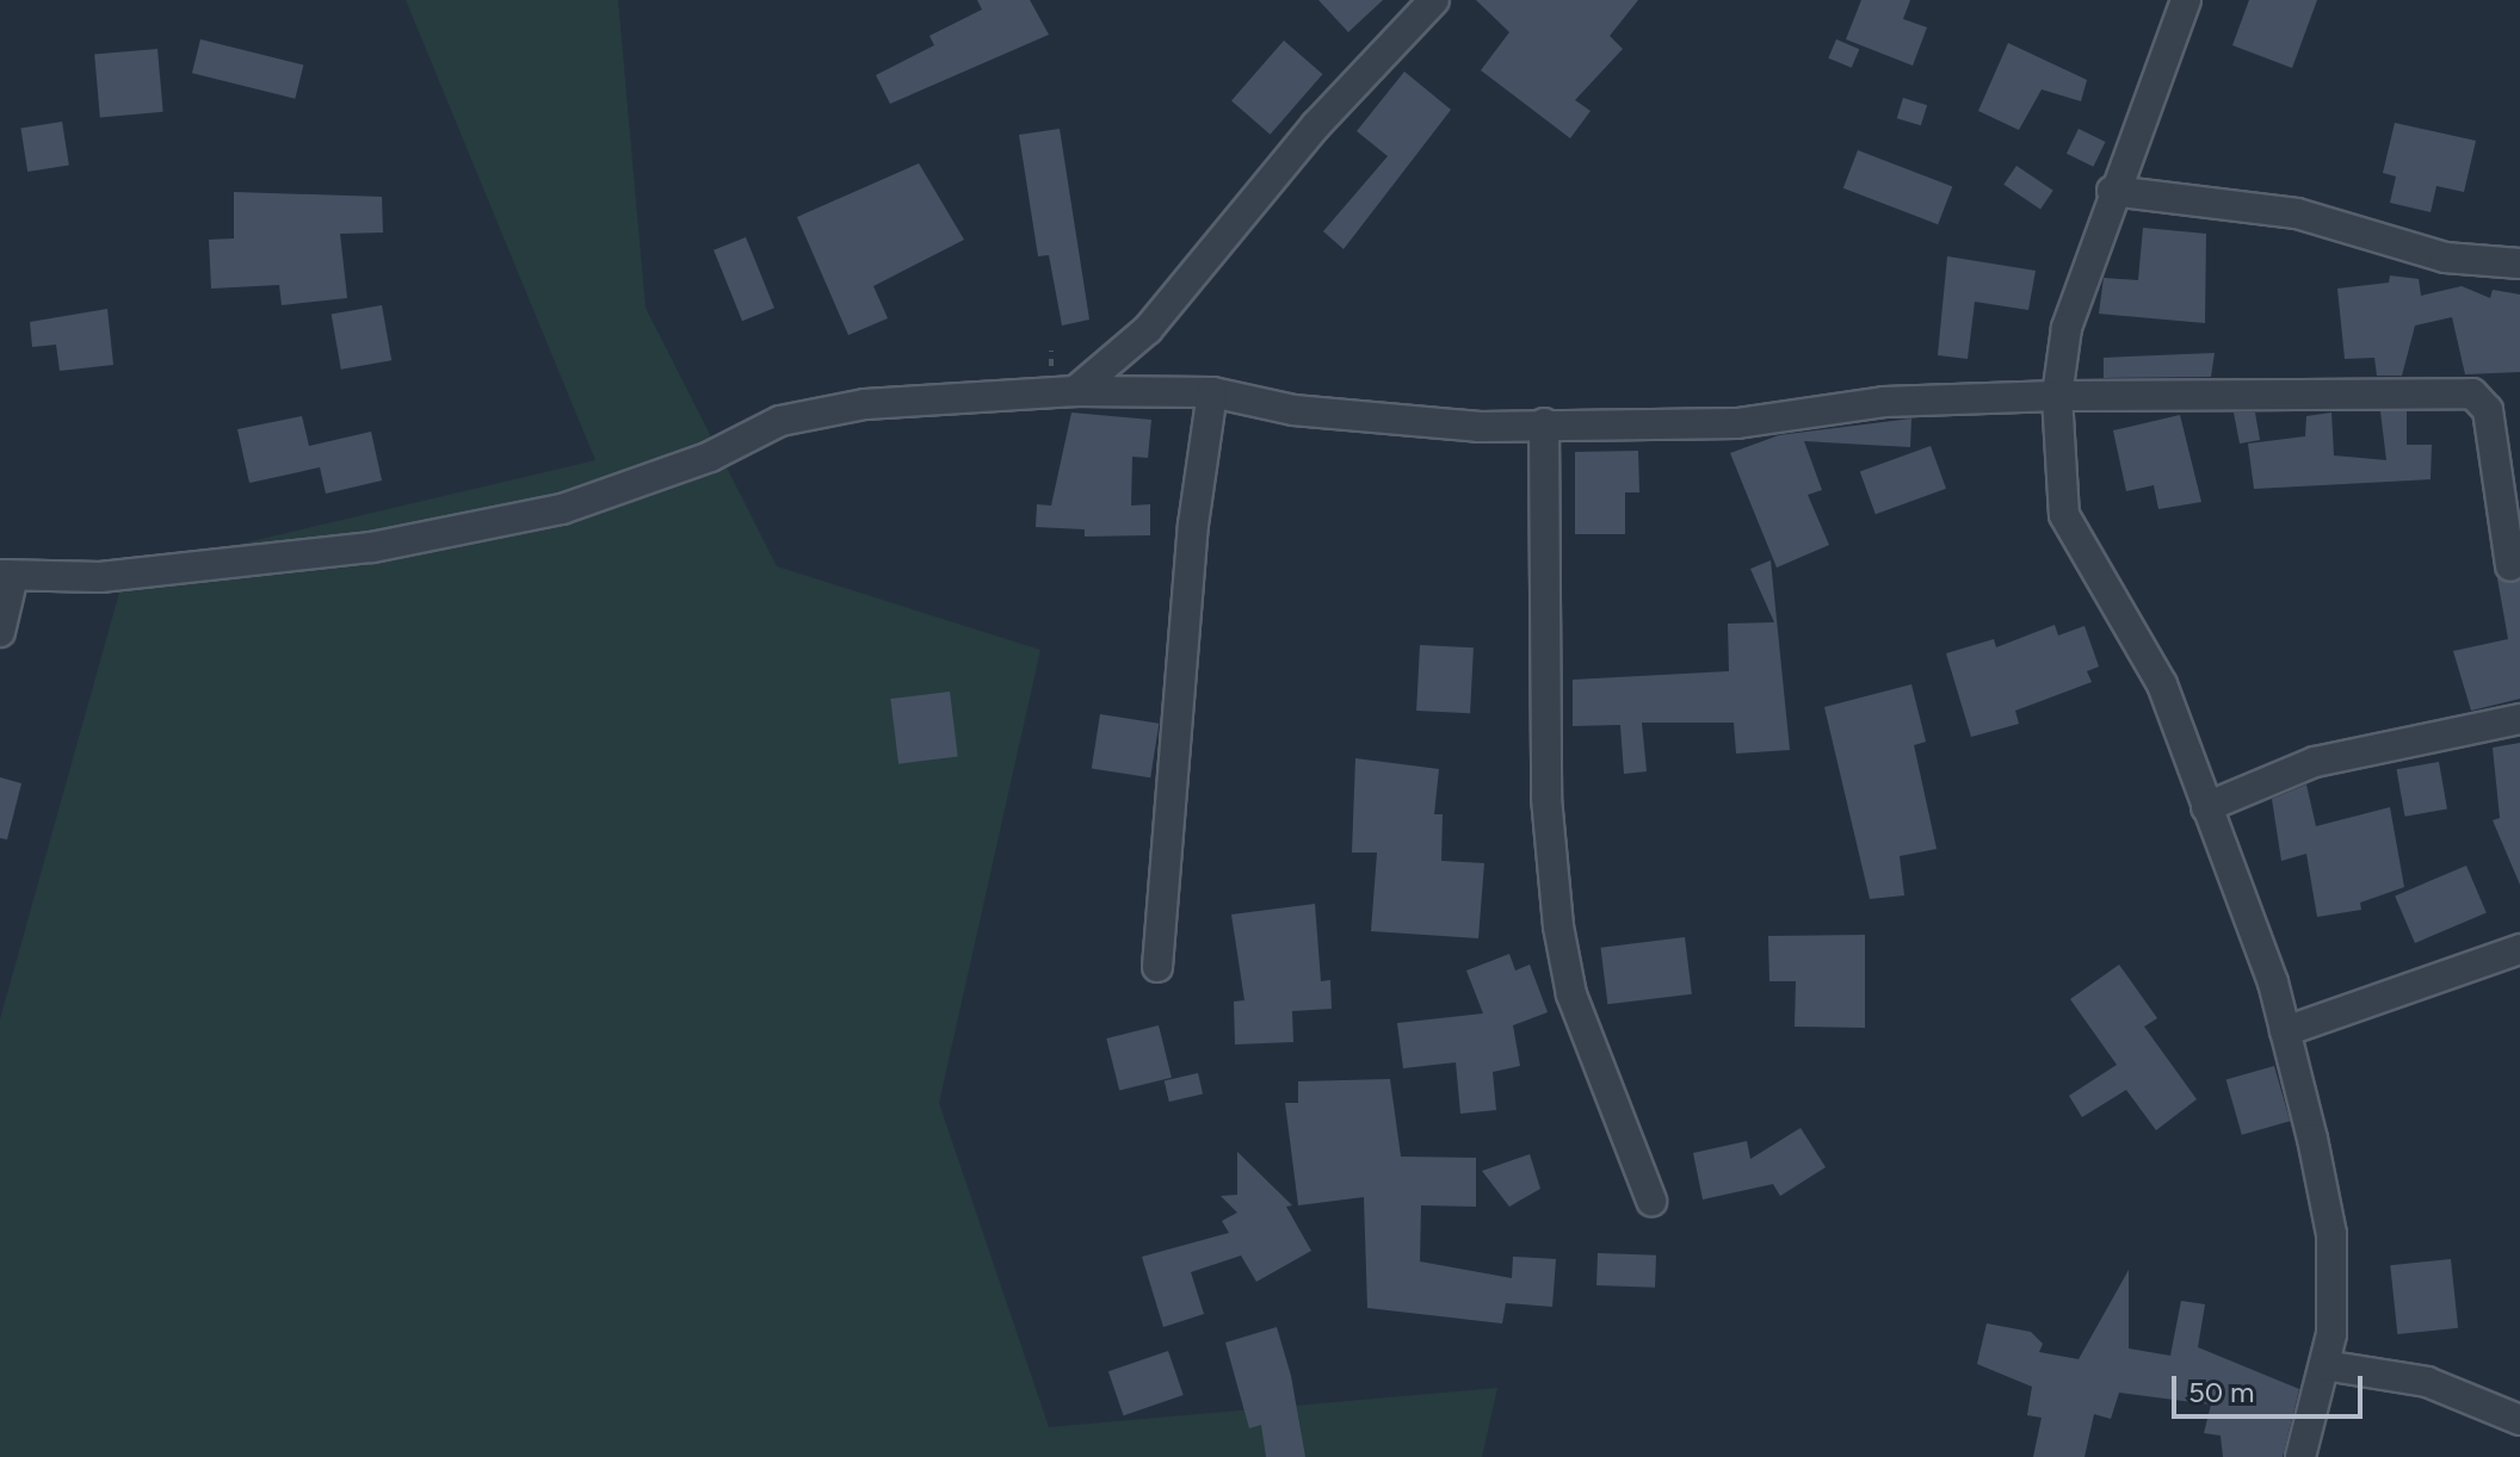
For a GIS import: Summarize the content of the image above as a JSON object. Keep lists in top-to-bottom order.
{
  "scale_bar": "50 m"
}
